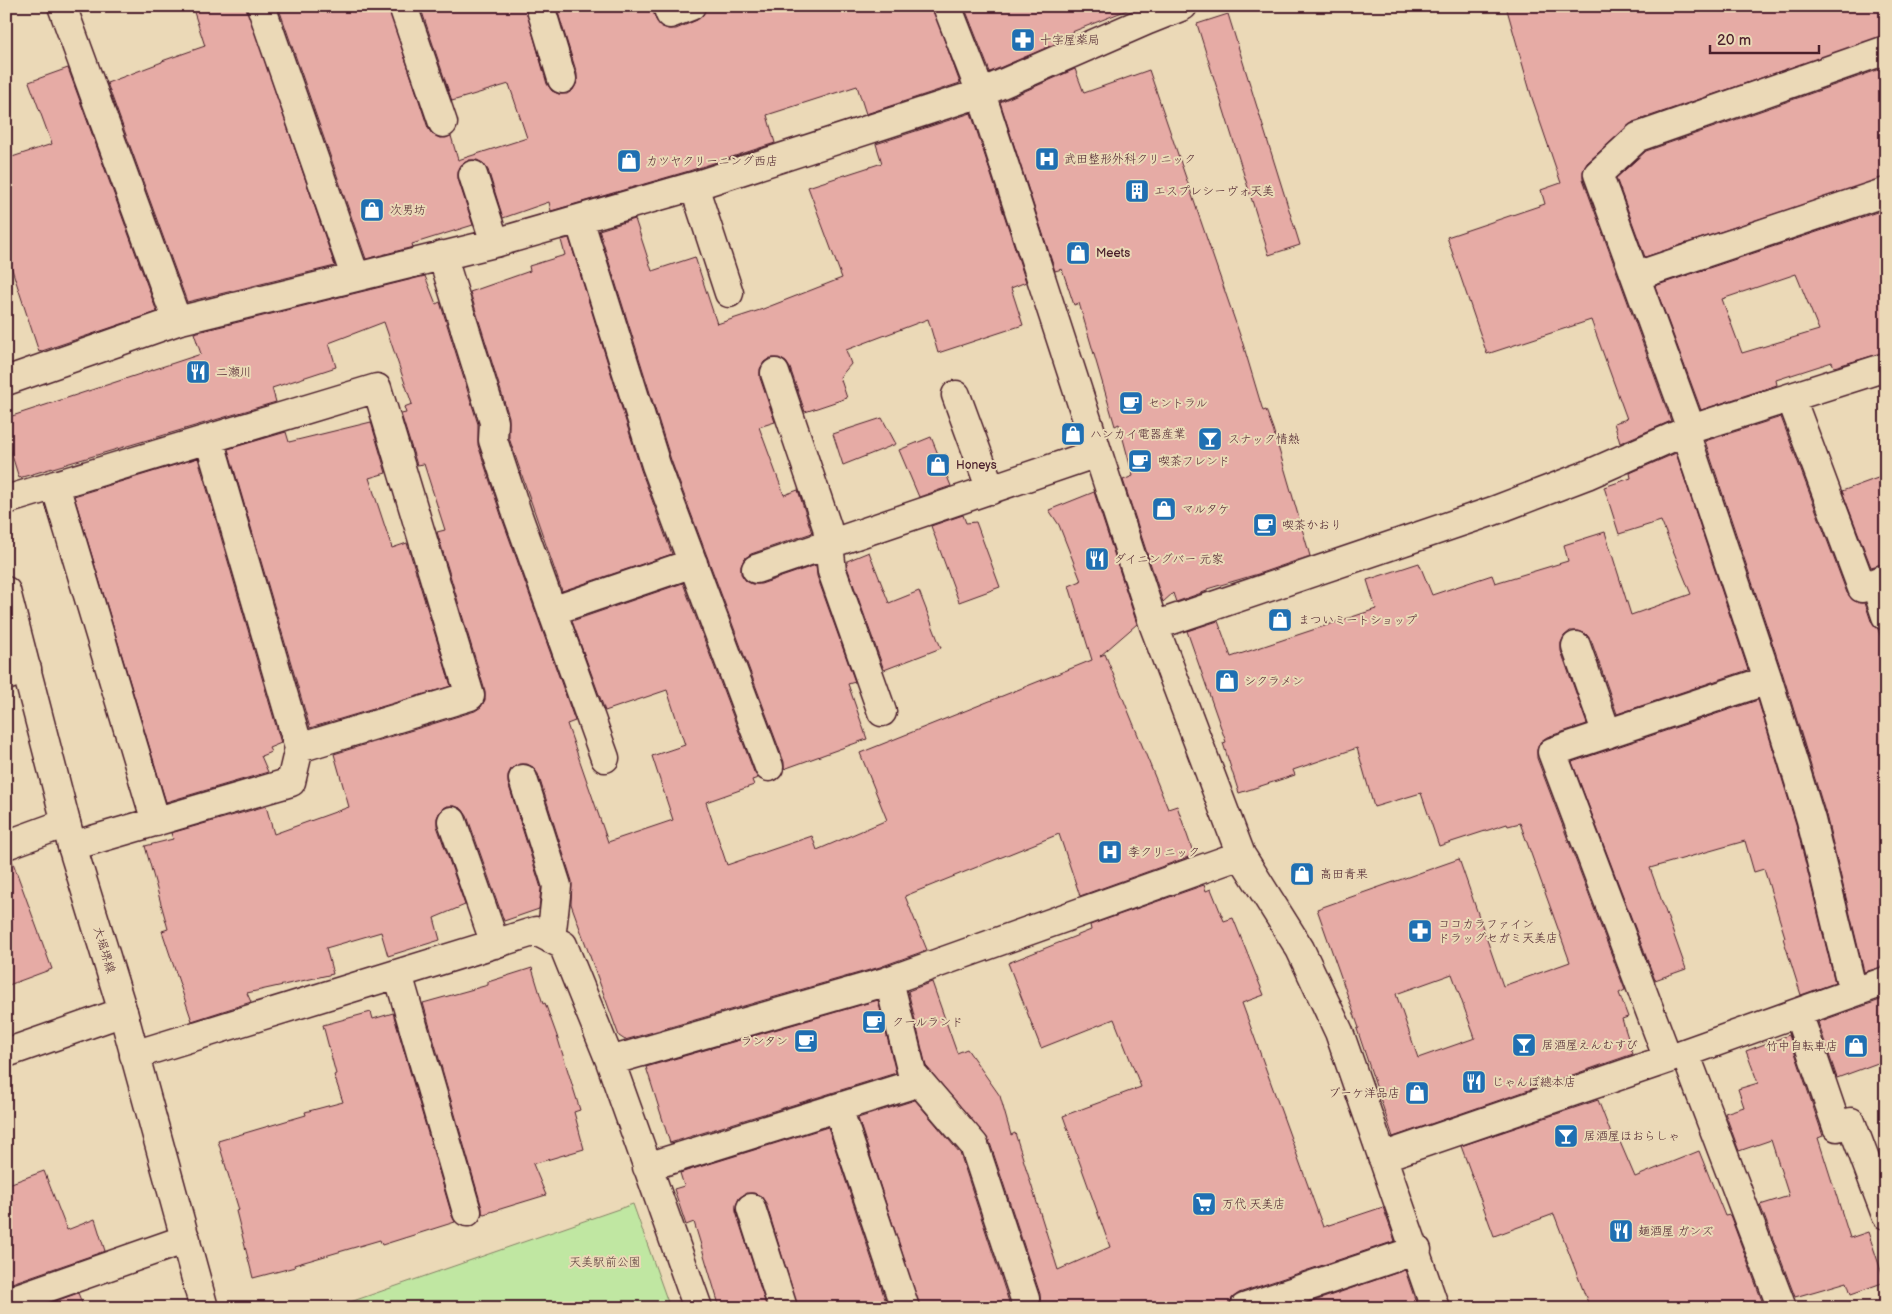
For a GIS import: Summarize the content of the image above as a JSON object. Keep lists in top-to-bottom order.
{
  "streets": {
    "street": ["大堀堺線"]
  },
  "parks": ["天美駅前公園"],
  "places": {
    "pharmacy": ["十字屋薬局", "ココカラファイン ドラッグセガミ天美店"],
    "hospital": ["武田整形外科クリニック", "李クリニック"],
    "shop": [
      "カツヤクリーニング西店",
      "次男坊",
      "Meets",
      "ハンカイ電器産業",
      "Honeys",
      "マルタケ",
      "まついミートショップ",
      "シクラメン",
      "高田青果",
      "竹中自転車店",
      "ブーケ洋品店"
    ],
    "building": ["エスプレシーヴォ天美"],
    "restaurant": [
      "二瀬川",
      "ダイニングバー 元家",
      "じゃんぼ總本店",
      "麺酒屋 ガンズ"
    ],
    "cafe": [
      "セントラル",
      "喫茶フレンド",
      "喫茶かおり",
      "クールランド",
      "ランタン"
    ],
    "bar": ["スナック情熱", "居酒屋えんむすび", "居酒屋ほおらしゃ"],
    "supermarket": ["万代 天美店"]
  },
  "scale_bar": "20 m"
}
